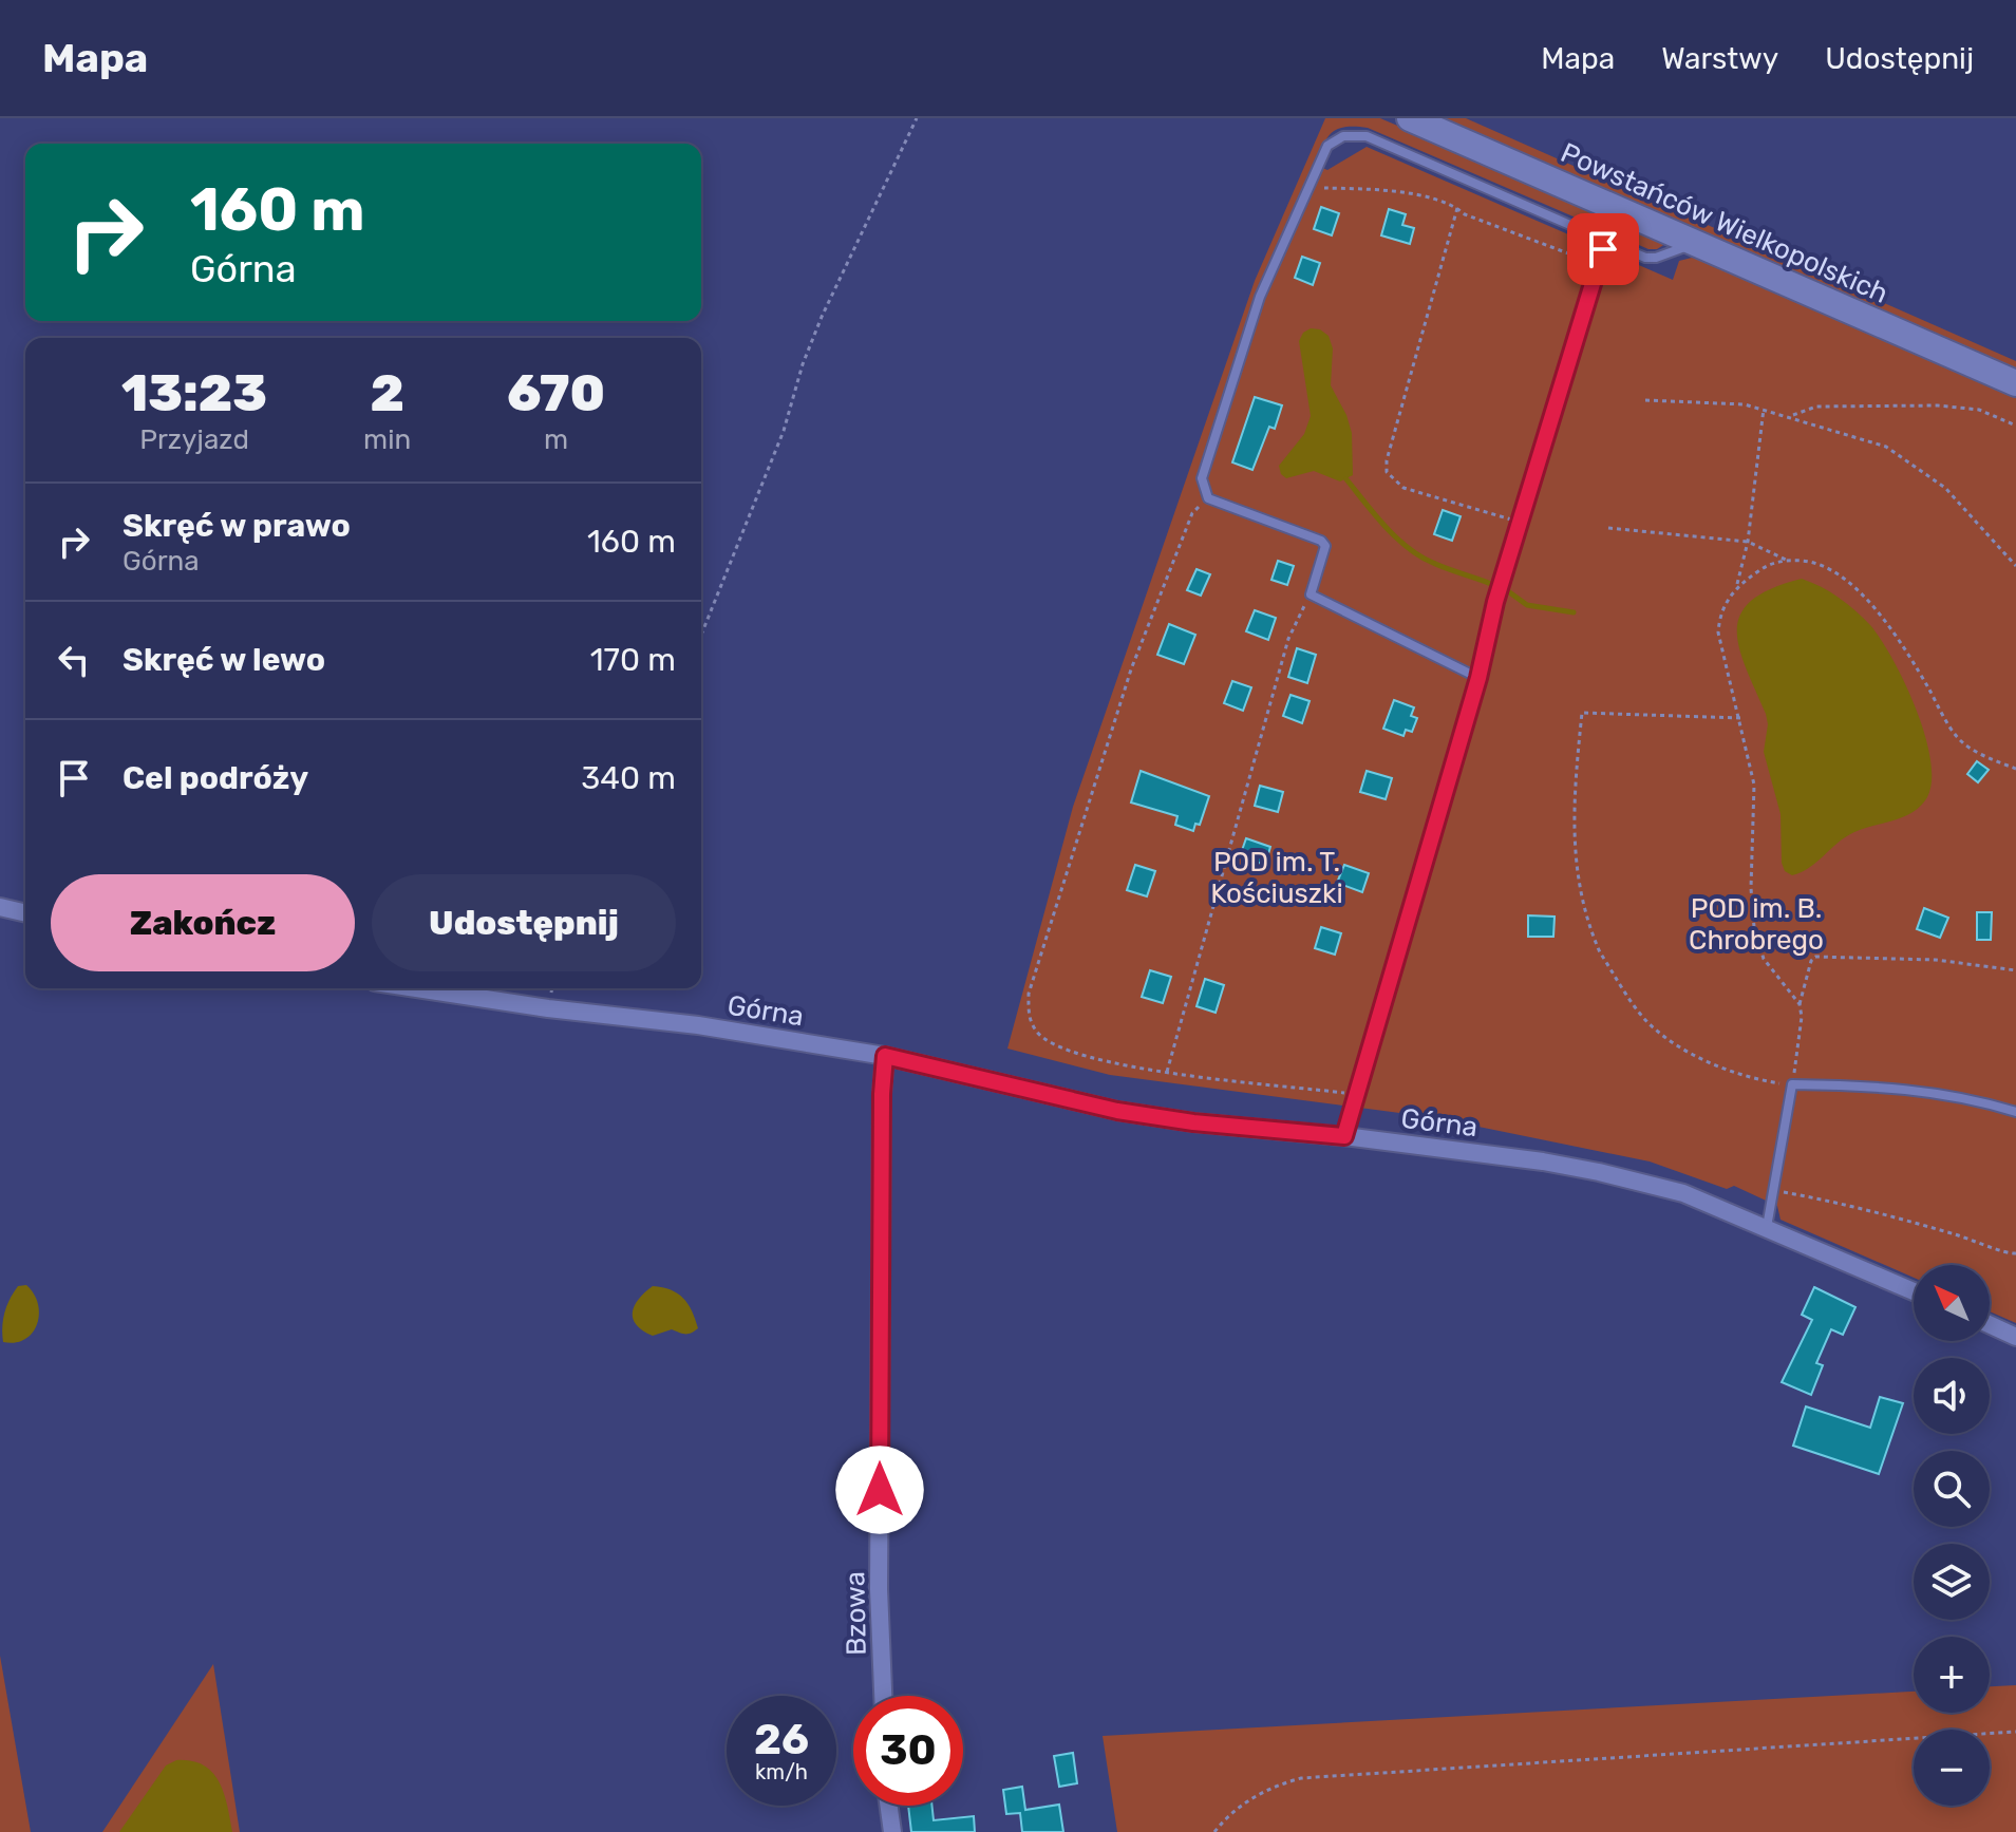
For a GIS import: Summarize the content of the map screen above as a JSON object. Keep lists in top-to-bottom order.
{
  "streets": {
    "street": ["Powstańców Wielkopolskich", "Górna", "Bzowa"]
  },
  "crossings": [
    ["Górna", "Bzowa"]
  ],
  "parks": ["POD im. T. Kościuszki", "POD im. B. Chrobrego"],
  "north": "top left",
  "page": {
    "header": "Mapa",
    "nav": ["Mapa", "Warstwy", "Udostępnij"],
    "turn": ["160 m", "Górna"],
    "eta": [
      "13:23",
      "Przyjazd",
      "2",
      "min",
      "670",
      "m"
    ],
    "list": [
      {
        "name": "Skręć w prawo",
        "note": "Górna",
        "value": "160 m"
      },
      {
        "name": "Skręć w lewo",
        "value": "170 m"
      },
      {
        "name": "Cel podróży",
        "value": "340 m"
      }
    ],
    "buttons": ["Zakończ", "Udostępnij"],
    "map_buttons": ["+", "−"],
    "speed": "26 km/h",
    "limit": "30"
  }
}
